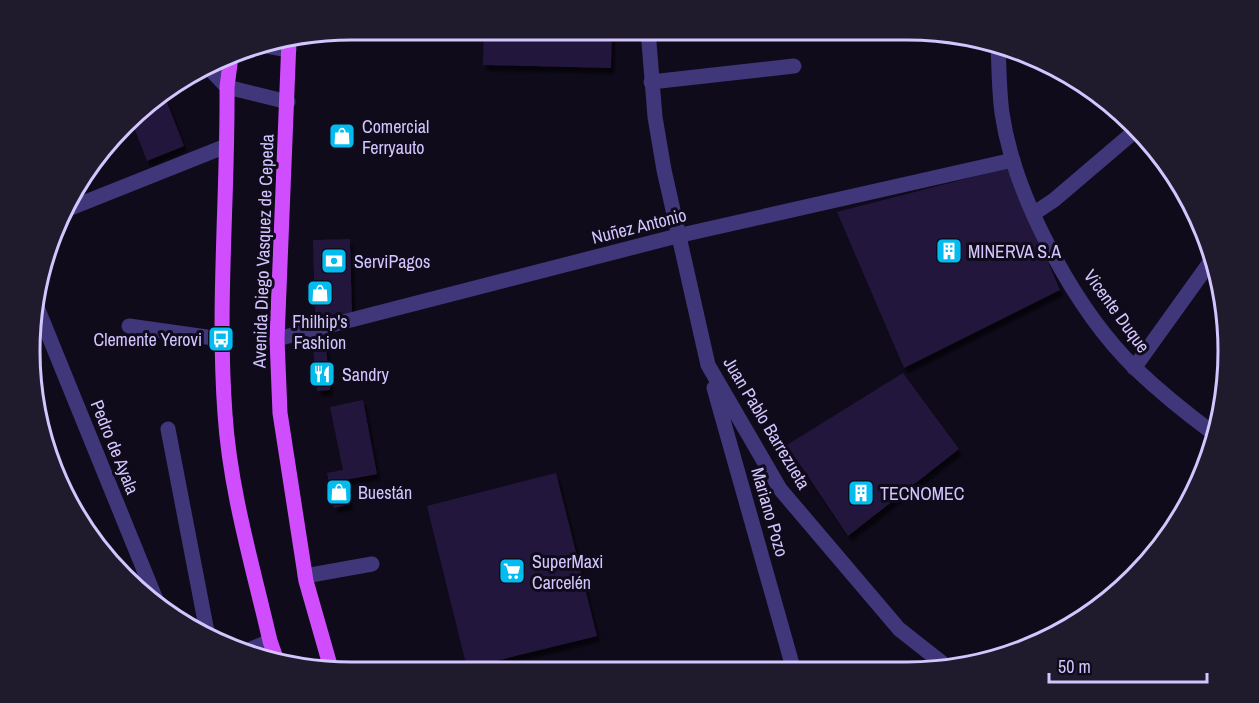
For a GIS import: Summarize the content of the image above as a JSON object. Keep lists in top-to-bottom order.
{
  "streets": {
    "main road": ["Avenida Diego Vasquez de Cepeda"],
    "street": [
      "Nuñez Antonio",
      "Vicente Duque",
      "Juan Pablo Barrezueta",
      "Pedro de Ayala",
      "Mariano Pozo"
    ]
  },
  "crossings": [
    ["Nuñez Antonio", "Avenida Diego Vasquez de Cepeda"],
    ["Nuñez Antonio", "Vicente Duque"],
    ["Nuñez Antonio", "Juan Pablo Barrezueta"],
    ["Juan Pablo Barrezueta", "Mariano Pozo"]
  ],
  "places": {
    "shop": ["Comercial Ferryauto", "Fhilhip's Fashion", "Buestán"],
    "building": ["MINERVA S.A", "TECNOMEC"],
    "bank": ["ServiPagos"],
    "bus stop": ["Clemente Yerovi"],
    "restaurant": ["Sandry"],
    "supermarket": ["SuperMaxi Carcelén"]
  },
  "scale_bar": "50 m"
}
